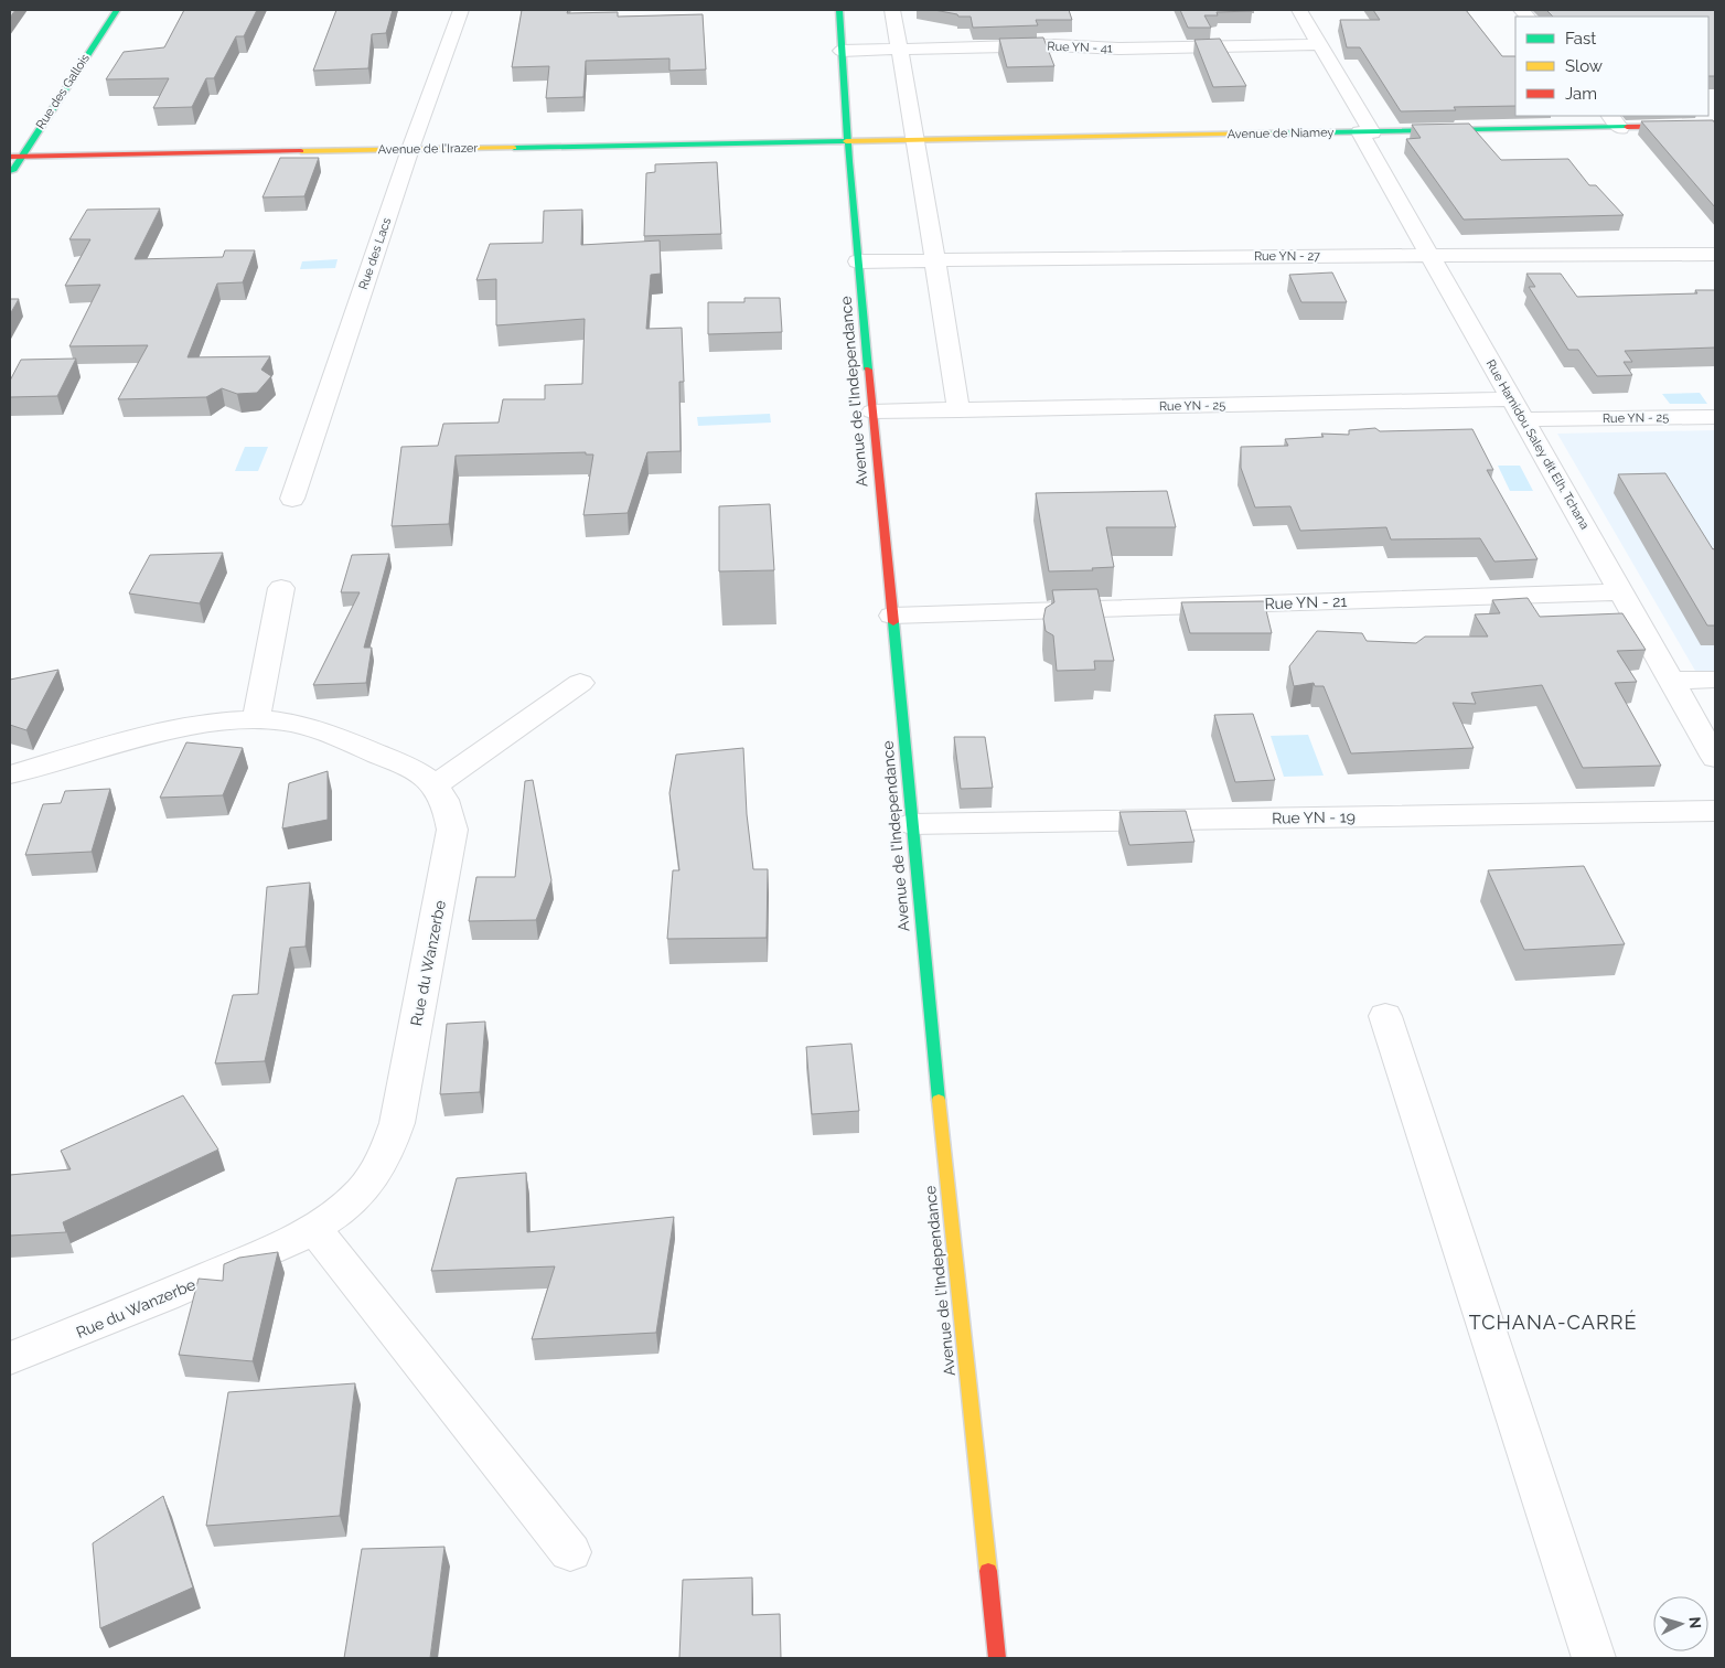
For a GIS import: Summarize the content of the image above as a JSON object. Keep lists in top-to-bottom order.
{
  "streets": {
    "main road": [
      "Rue des Gallois",
      "Avenue de Niamey",
      "Avenue de l'Irazer",
      "Avenue de l'Independance"
    ],
    "street": [
      "Rue YN - 41",
      "Rue des Lacs",
      "Rue YN - 27",
      "Rue YN - 25",
      "Rue Hamidou Saley dit Elh. Tchana",
      "Rue YN - 21",
      "Rue YN - 19",
      "Rue du Wanzerbe"
    ]
  },
  "crossings": [
    ["Rue YN - 41", "Avenue de l'Independance"],
    ["Rue YN - 41", "Rue Hamidou Saley dit Elh. Tchana"],
    ["Rue des Gallois", "Avenue de l'Irazer"],
    ["Avenue de Niamey", "Avenue de l'Irazer"],
    ["Avenue de Niamey", "Avenue de l'Independance"],
    ["Avenue de Niamey", "Rue Hamidou Saley dit Elh. Tchana"],
    ["Avenue de l'Irazer", "Rue des Lacs"],
    ["Avenue de l'Irazer", "Avenue de l'Independance"],
    ["Rue YN - 27", "Avenue de l'Independance"],
    ["Rue YN - 27", "Rue Hamidou Saley dit Elh. Tchana"],
    ["Avenue de l'Independance", "Rue YN - 25"],
    ["Avenue de l'Independance", "Rue YN - 21"],
    ["Avenue de l'Independance", "Rue YN - 19"],
    ["Rue YN - 25", "Rue Hamidou Saley dit Elh. Tchana"],
    ["Rue Hamidou Saley dit Elh. Tchana", "Rue YN - 21"]
  ],
  "districts": ["TCHANA-CARRÉ"],
  "legend": ["Fast", "Slow", "Jam"],
  "north": "right"
}
